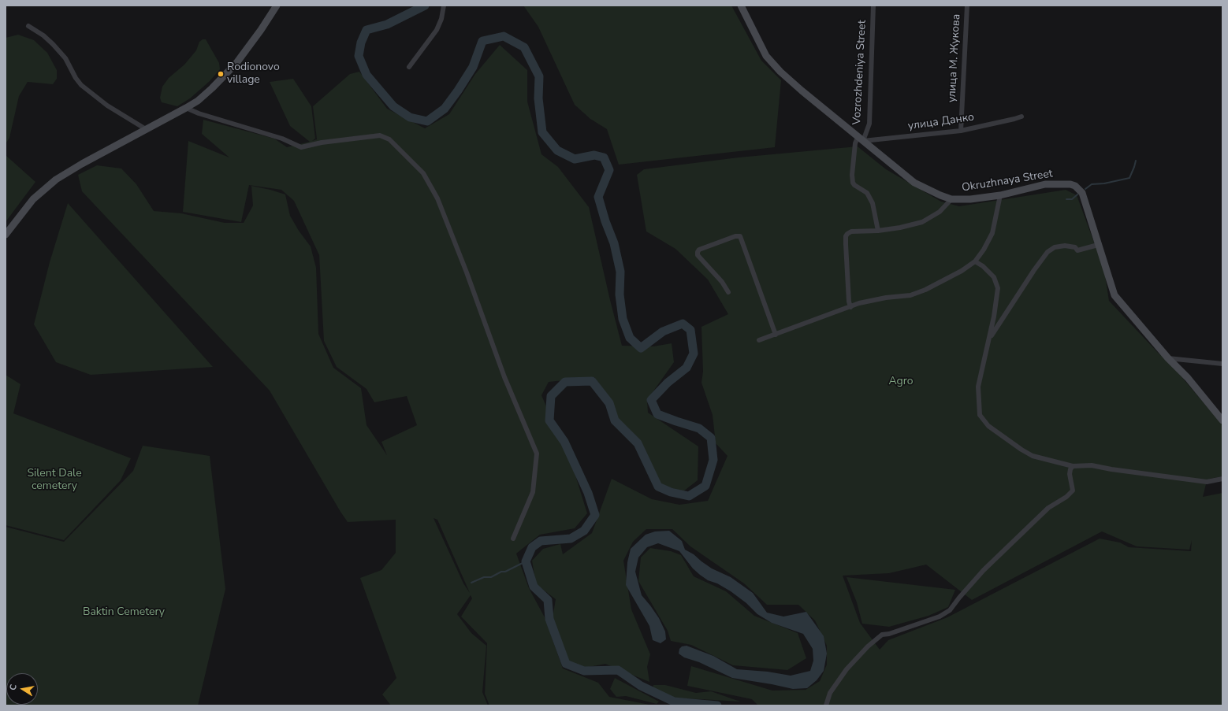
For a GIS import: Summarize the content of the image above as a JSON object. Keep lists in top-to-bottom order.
{
  "streets": {
    "street": [
      "улица М. Жукова",
      "Vozrozhdeniya Street",
      "улица Данко",
      "Okruzhnaya Street"
    ]
  },
  "crossings": [
    ["улица М. Жукова", "улица Данко"],
    ["Vozrozhdeniya Street", "улица Данко"],
    ["Vozrozhdeniya Street", "Okruzhnaya Street"],
    ["улица Данко", "Okruzhnaya Street"]
  ],
  "parks": ["Agro", "Silent Dale cemetery", "Baktin Cemetery"],
  "places": ["Rodionovo village"],
  "north": "left"
}
